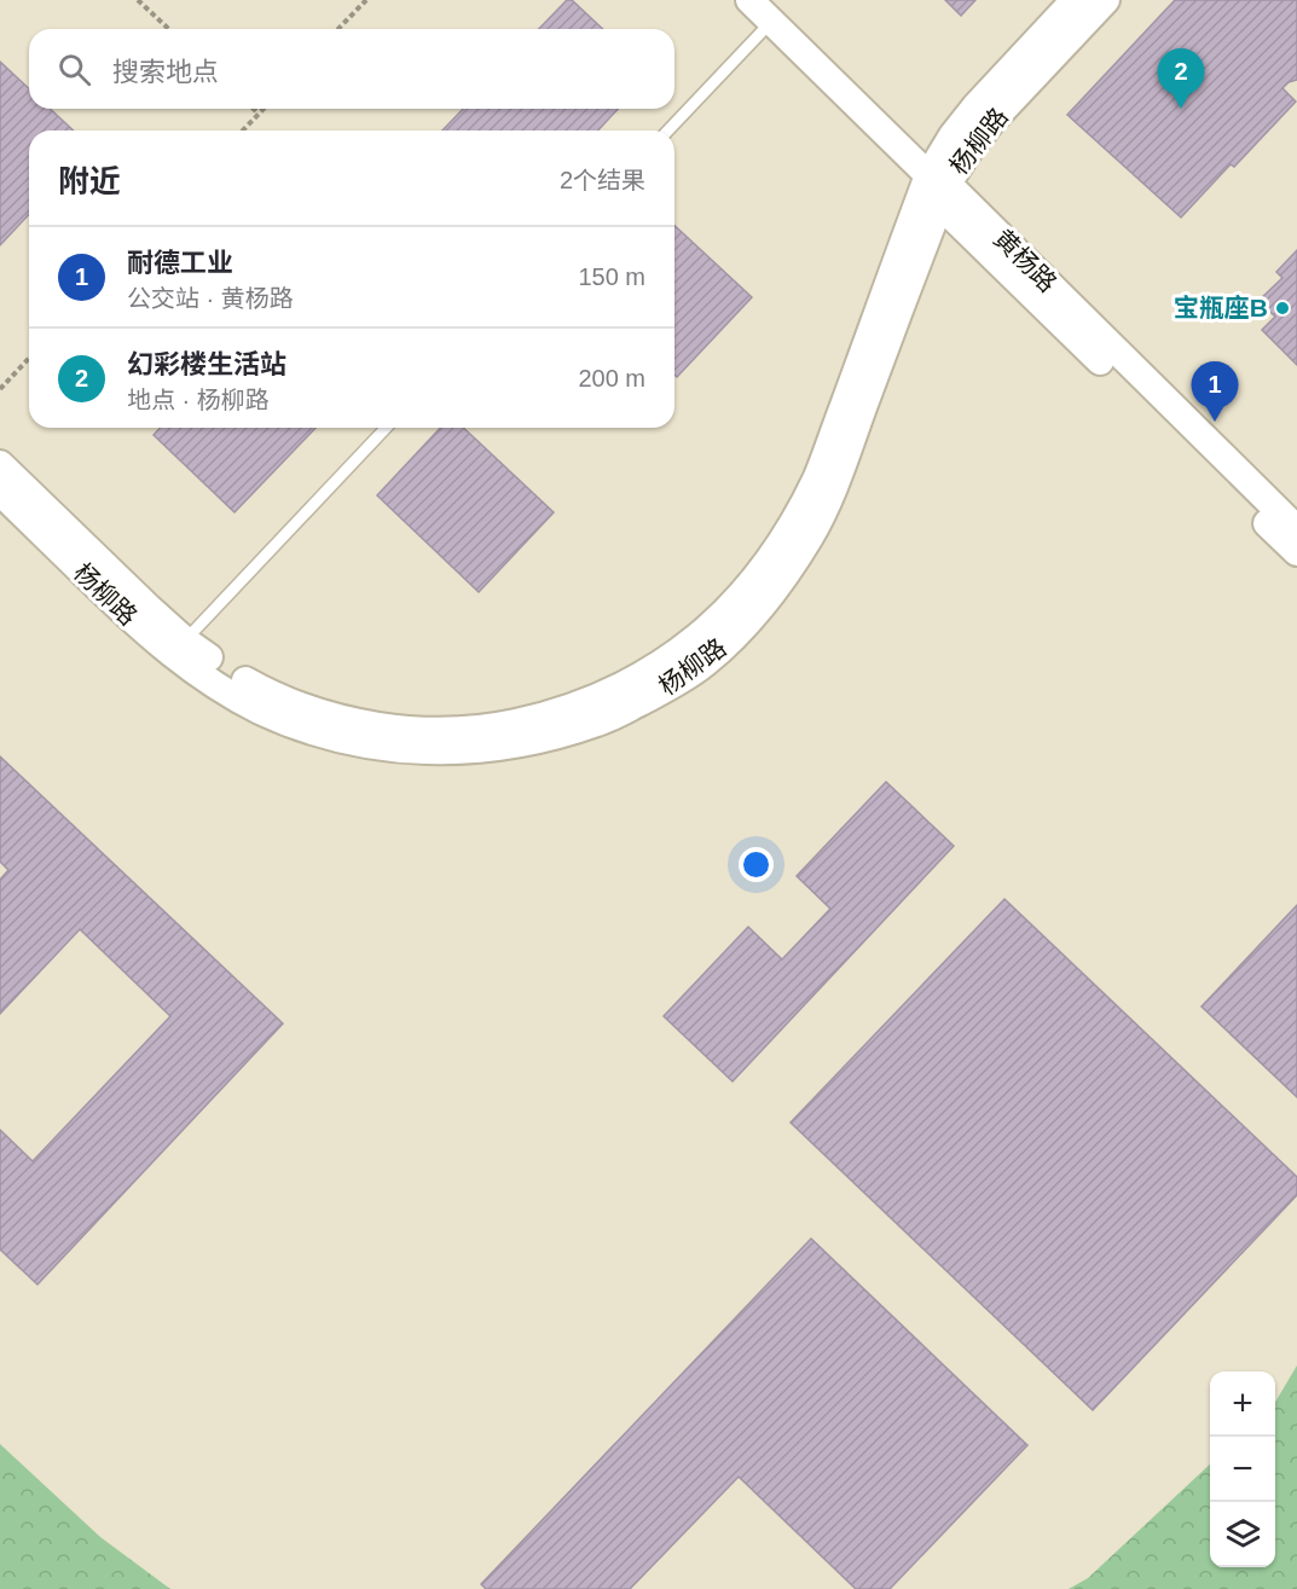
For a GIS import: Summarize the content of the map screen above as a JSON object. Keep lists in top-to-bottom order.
{
  "streets": {
    "street": ["杨柳路", "黄杨路"]
  },
  "crossings": [
    ["杨柳路", "黄杨路"]
  ],
  "places": ["宝瓶座B"],
  "page": {
    "search": "搜索地点",
    "pins": ["2", "1"],
    "heading": ["附近", "2个结果"],
    "list": [
      {
        "mark": "1",
        "name": "耐德工业",
        "note": "公交站 · 黄杨路",
        "value": "150 m"
      },
      {
        "mark": "2",
        "name": "幻彩楼生活站",
        "note": "地点 · 杨柳路",
        "value": "200 m"
      }
    ],
    "map_buttons": ["+", "−"]
  }
}
